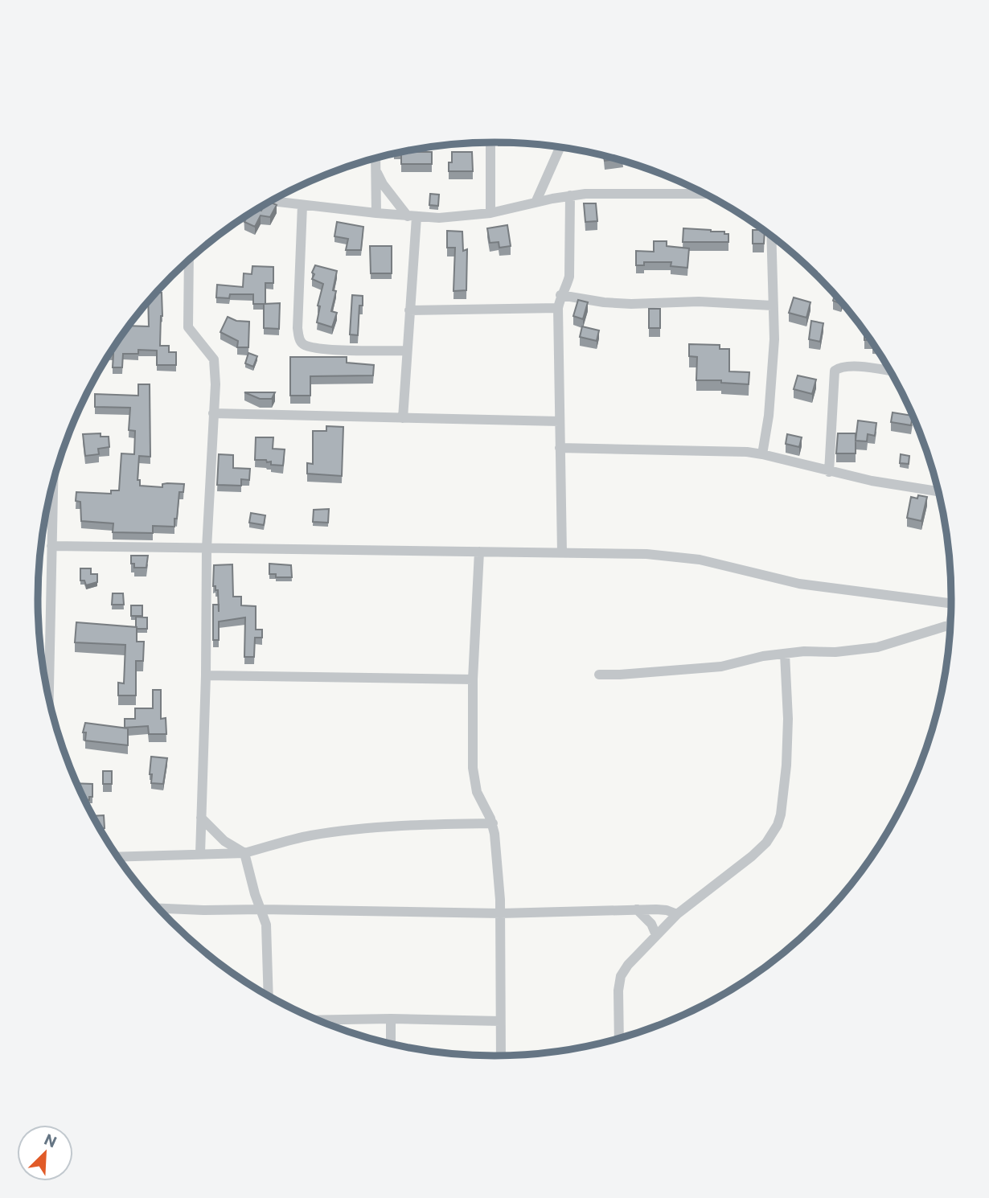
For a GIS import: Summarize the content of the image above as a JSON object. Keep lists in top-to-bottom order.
{
  "north": "top right"
}
